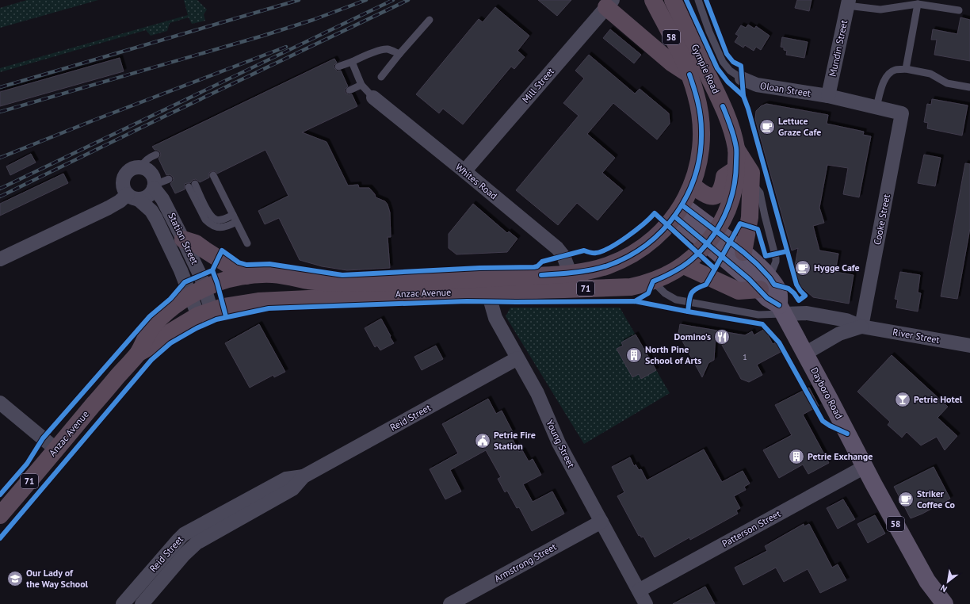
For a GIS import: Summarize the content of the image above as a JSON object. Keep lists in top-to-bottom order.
{
  "streets": {
    "highway": [
      "58",
      "Gympie Road",
      "71",
      "Anzac Avenue"
    ],
    "main road": ["Dayboro Road"],
    "street": [
      "Mundin Street",
      "Mill Street",
      "Oloan Street",
      "Whites Road",
      "Cooke Street",
      "Station Street",
      "River Street",
      "Reid Street",
      "Young Street",
      "Patterson Street",
      "Armstrong Street"
    ]
  },
  "crossings": [
    ["58", "Gympie Road"],
    ["58", "Dayboro Road"],
    ["Mundin Street", "Oloan Street"],
    ["Gympie Road", "Anzac Avenue"],
    ["Gympie Road", "Dayboro Road"],
    ["Mill Street", "Whites Road"],
    ["Oloan Street", "Cooke Street"],
    ["Whites Road", "Anzac Avenue"],
    ["Cooke Street", "River Street"],
    ["Station Street", "Anzac Avenue"],
    ["Anzac Avenue", "Dayboro Road"],
    ["Anzac Avenue", "Young Street"],
    ["River Street", "Dayboro Road"],
    ["Dayboro Road", "Patterson Street"],
    ["Reid Street", "Young Street"],
    ["Young Street", "Patterson Street"],
    ["Young Street", "Armstrong Street"]
  ],
  "places": {
    "cafe": ["Lettuce Graze Cafe", "Hygge Cafe", "Striker Coffee Co"],
    "restaurant": ["Domino's"],
    "building": ["North Pine School of Arts", "Petrie Exchange"],
    "bar": ["Petrie Hotel"],
    "public building": ["Petrie Fire Station"],
    "school or university": ["Our Lady of the Way School"]
  },
  "house_numbers": ["1"],
  "north": "bottom left"
}
